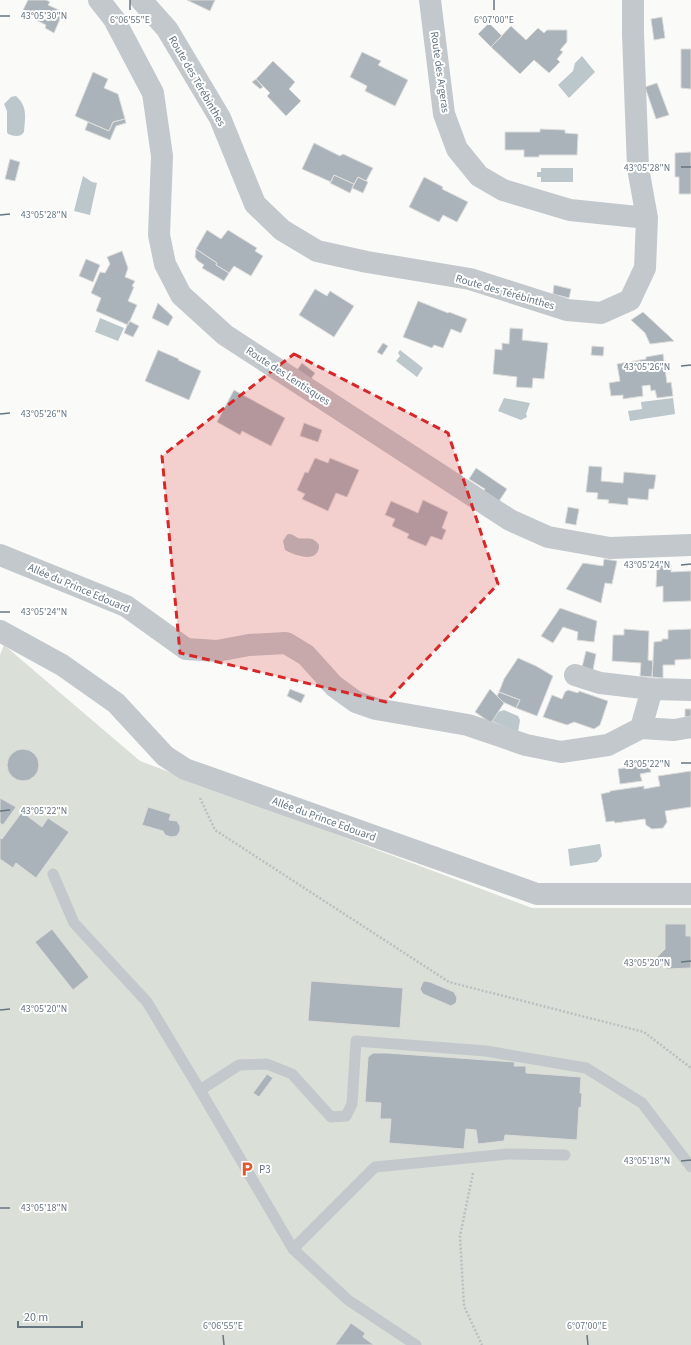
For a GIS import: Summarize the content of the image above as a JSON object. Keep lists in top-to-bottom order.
{
  "streets": {
    "street": [
      "Route des Argeras",
      "Route des Térébinthes",
      "Route des Lentisques",
      "Allée du Prince Edouard"
    ]
  },
  "crossings": [
    ["Route des Argeras", "Route des Térébinthes"]
  ],
  "places": {
    "parking": ["P3"]
  },
  "scale_bar": "20 m",
  "coordinates": [
    "43°05'30\"N",
    "6°06'55\"E",
    "6°07'00\"E",
    "43°05'28\"N",
    "43°05'26\"N",
    "43°05'24\"N",
    "43°05'22\"N",
    "43°05'20\"N",
    "43°05'18\"N"
  ]
}
